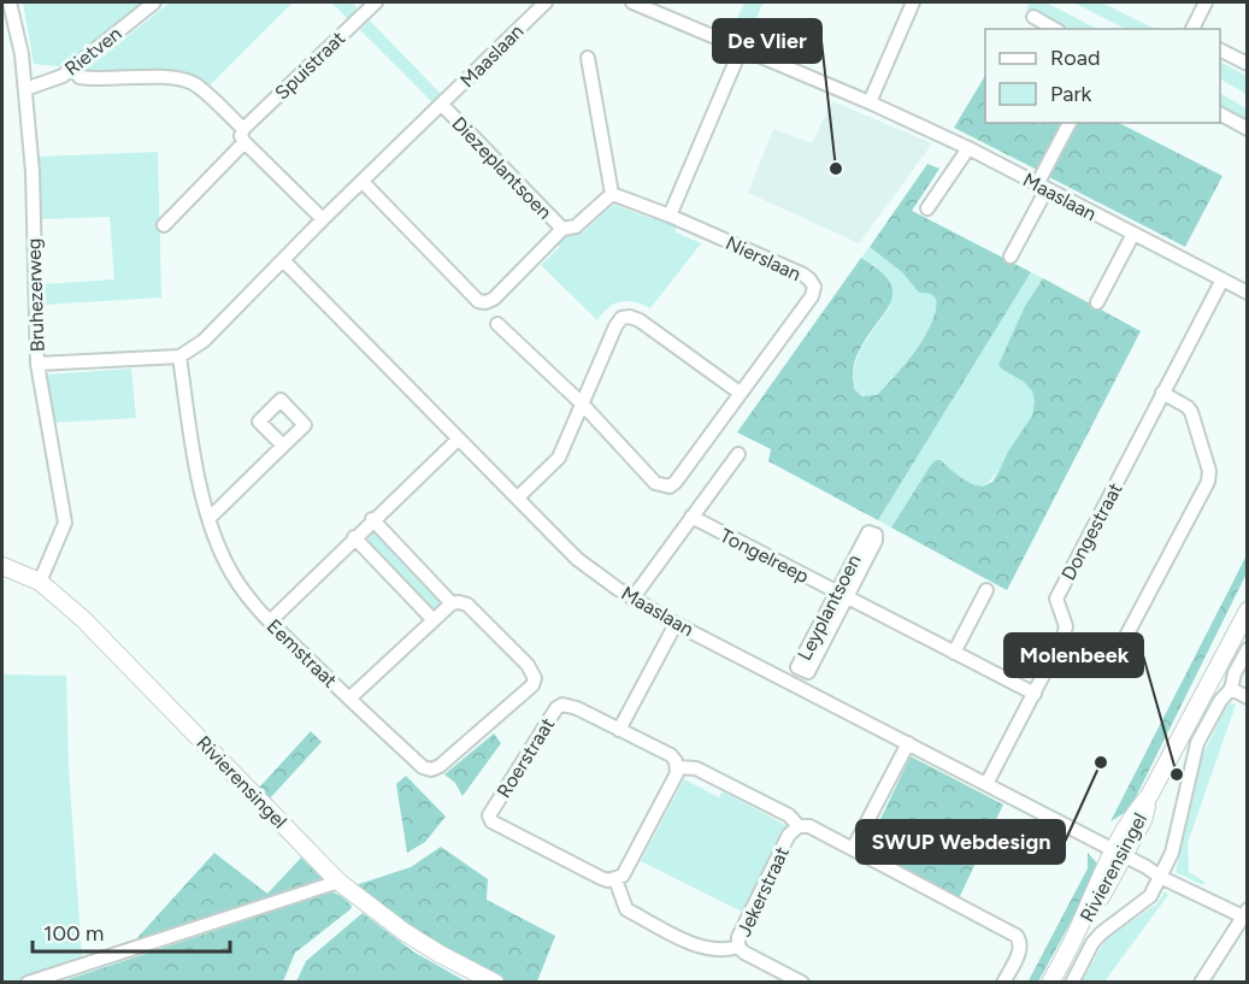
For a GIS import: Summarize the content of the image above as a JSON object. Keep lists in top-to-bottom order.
{
  "streets": {
    "street": [
      "Rietven",
      "Maaslaan",
      "Spuistraat",
      "Diezeplantsoen",
      "Nierslaan",
      "Bruhezerweg",
      "Dongestraat",
      "Tongelreep",
      "Leyplantsoen",
      "Eemstraat",
      "Roerstraat",
      "Rivierensingel",
      "Jekerstraat"
    ]
  },
  "crossings": [
    ["Rietven", "Bruhezerweg"],
    ["Maaslaan", "Diezeplantsoen"],
    ["Maaslaan", "Dongestraat"],
    ["Maaslaan", "Eemstraat"],
    ["Maaslaan", "Rivierensingel"],
    ["Bruhezerweg", "Rivierensingel"],
    ["Dongestraat", "Tongelreep"],
    ["Tongelreep", "Leyplantsoen"],
    ["Roerstraat", "Jekerstraat"]
  ],
  "places": ["De Vlier", "SWUP Webdesign", "Molenbeek"],
  "legend": ["Road", "Park"],
  "scale_bar": "100 m"
}
